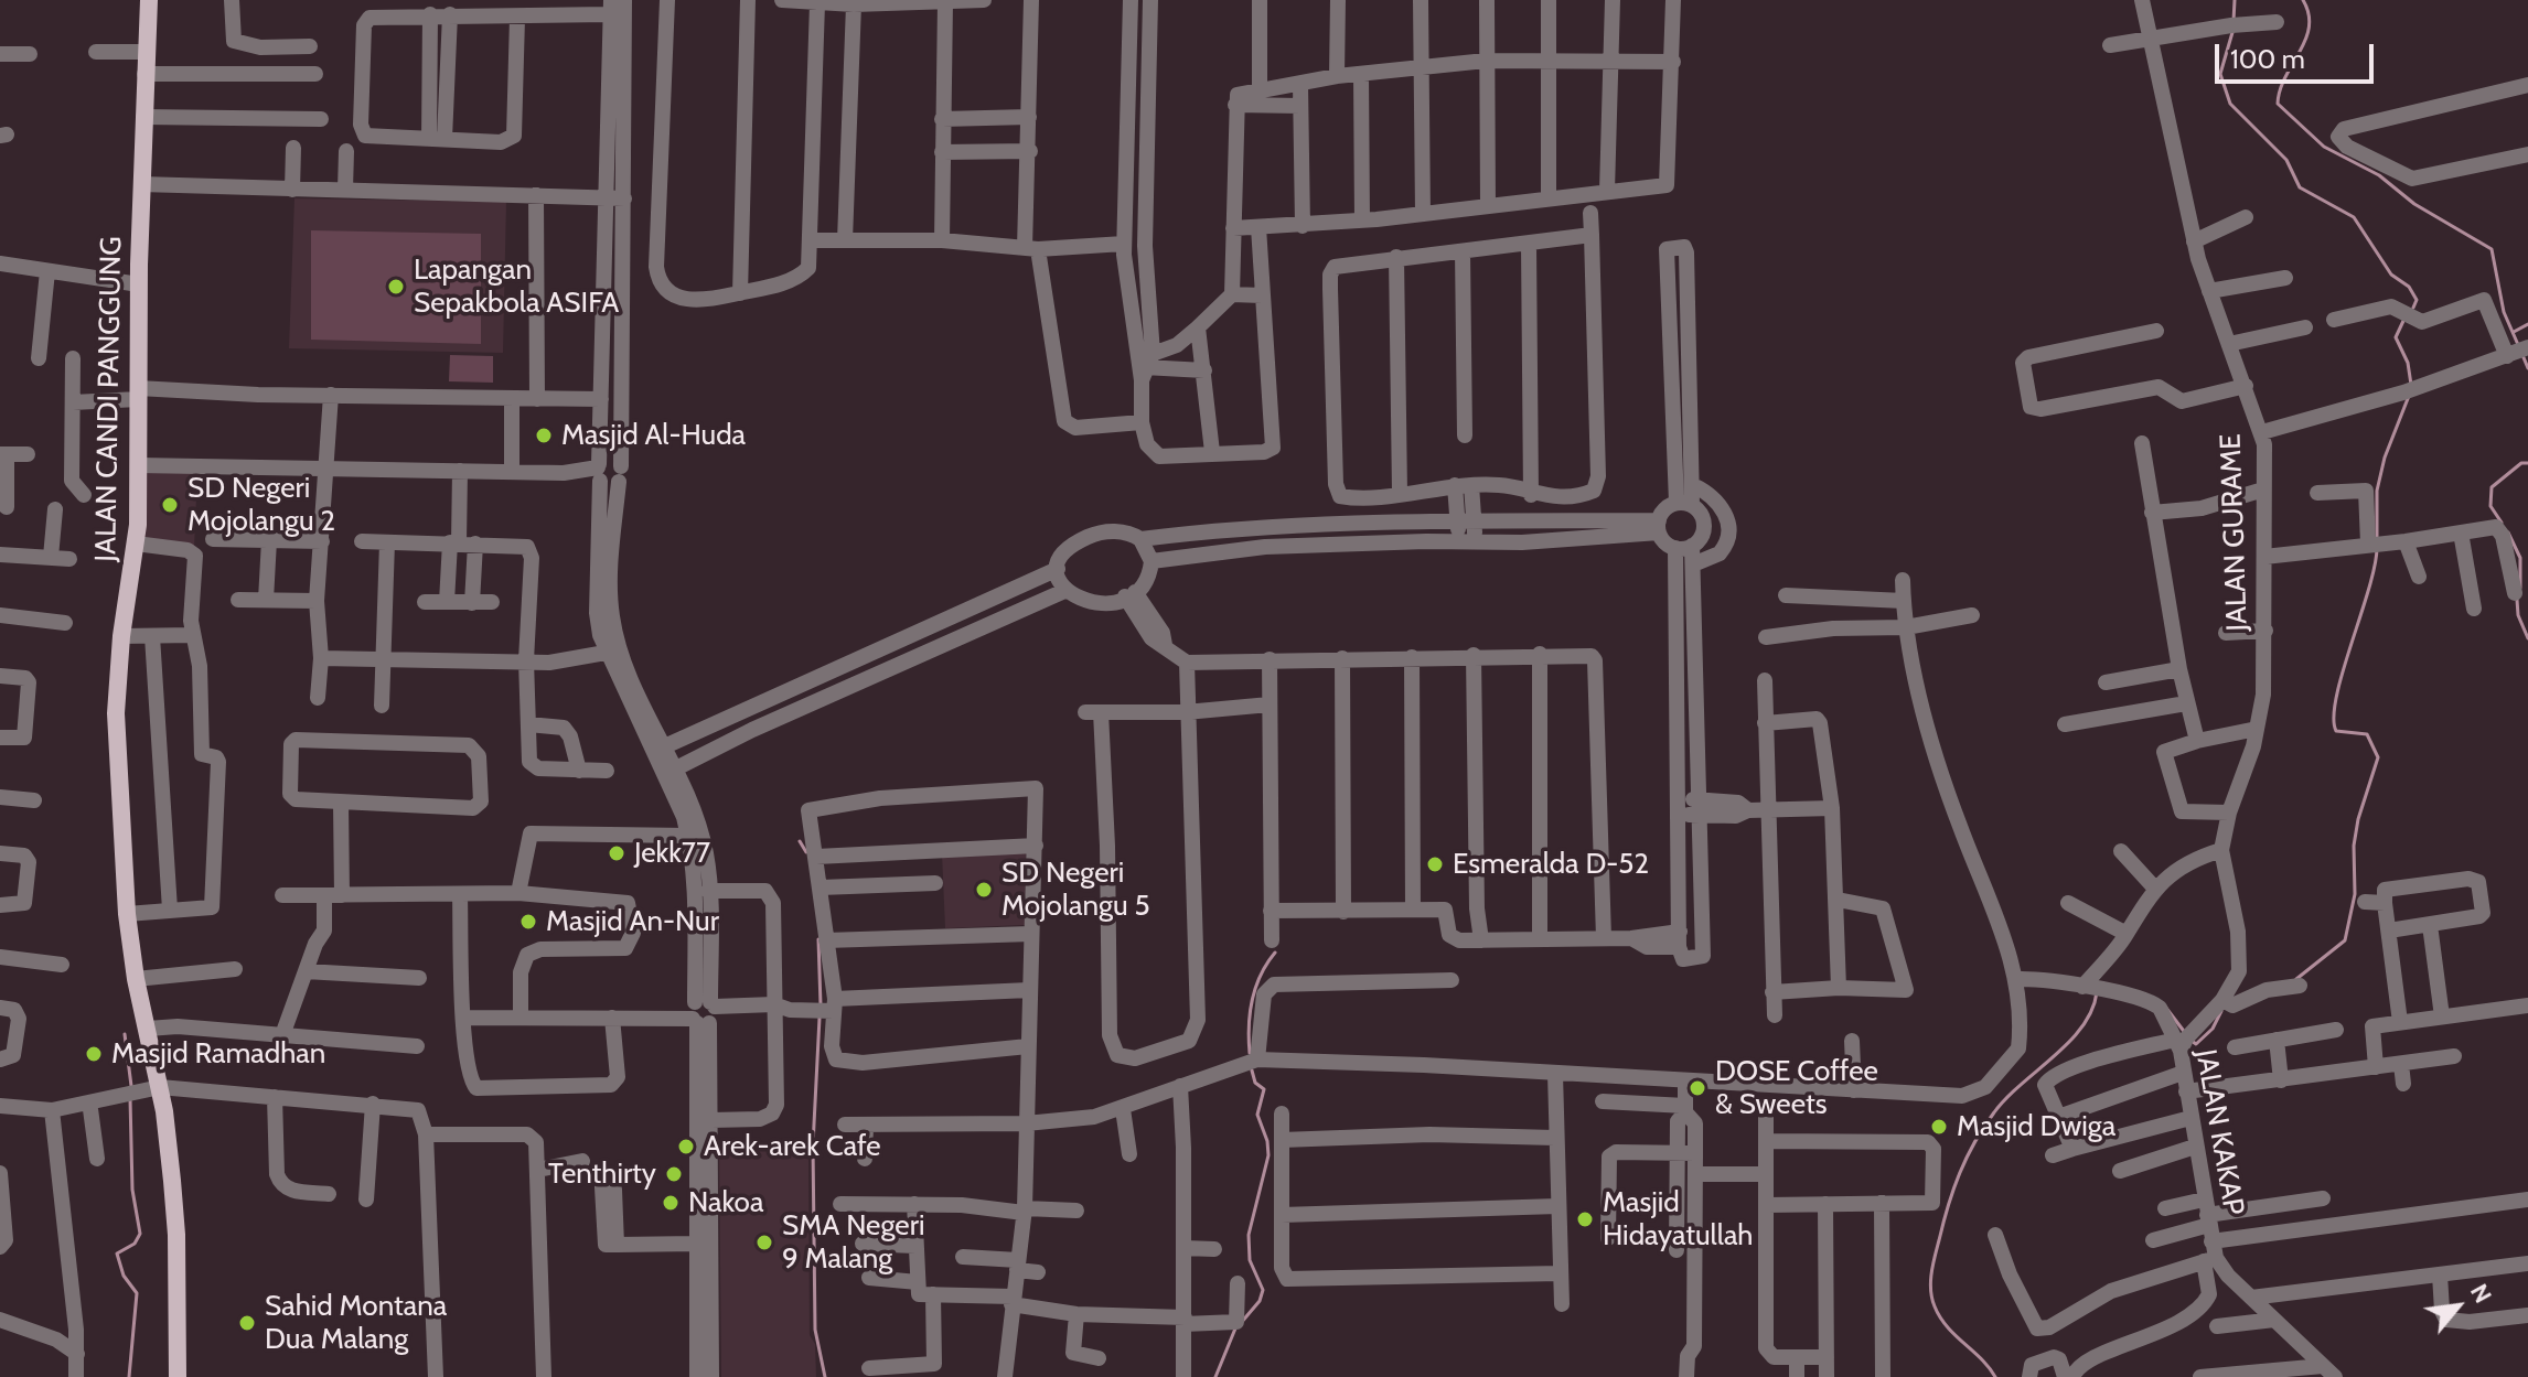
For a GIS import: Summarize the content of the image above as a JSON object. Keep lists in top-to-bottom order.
{
  "streets": {
    "main road": ["JALAN CANDI PANGGUNG"],
    "street": ["JALAN GURAME", "JALAN KAKAP"]
  },
  "crossings": [
    ["JALAN GURAME", "JALAN KAKAP"]
  ],
  "places": [
    "Lapangan Sepakbola ASIFA",
    "Masjid Al-Huda",
    "SD Negeri Mojolangu 2",
    "Jekk77",
    "Esmeralda D-52",
    "SD Negeri Mojolangu 5",
    "Masjid An-Nur",
    "Masjid Ramadhan",
    "DOSE Coffee & Sweets",
    "Masjid Dwiga",
    "Arek-arek Cafe",
    "Tenthirty",
    "Nakoa",
    "Masjid Hidayatullah",
    "SMA Negeri 9 Malang",
    "Sahid Montana Dua Malang"
  ],
  "scale_bar": "100 m",
  "north": "top right"
}
